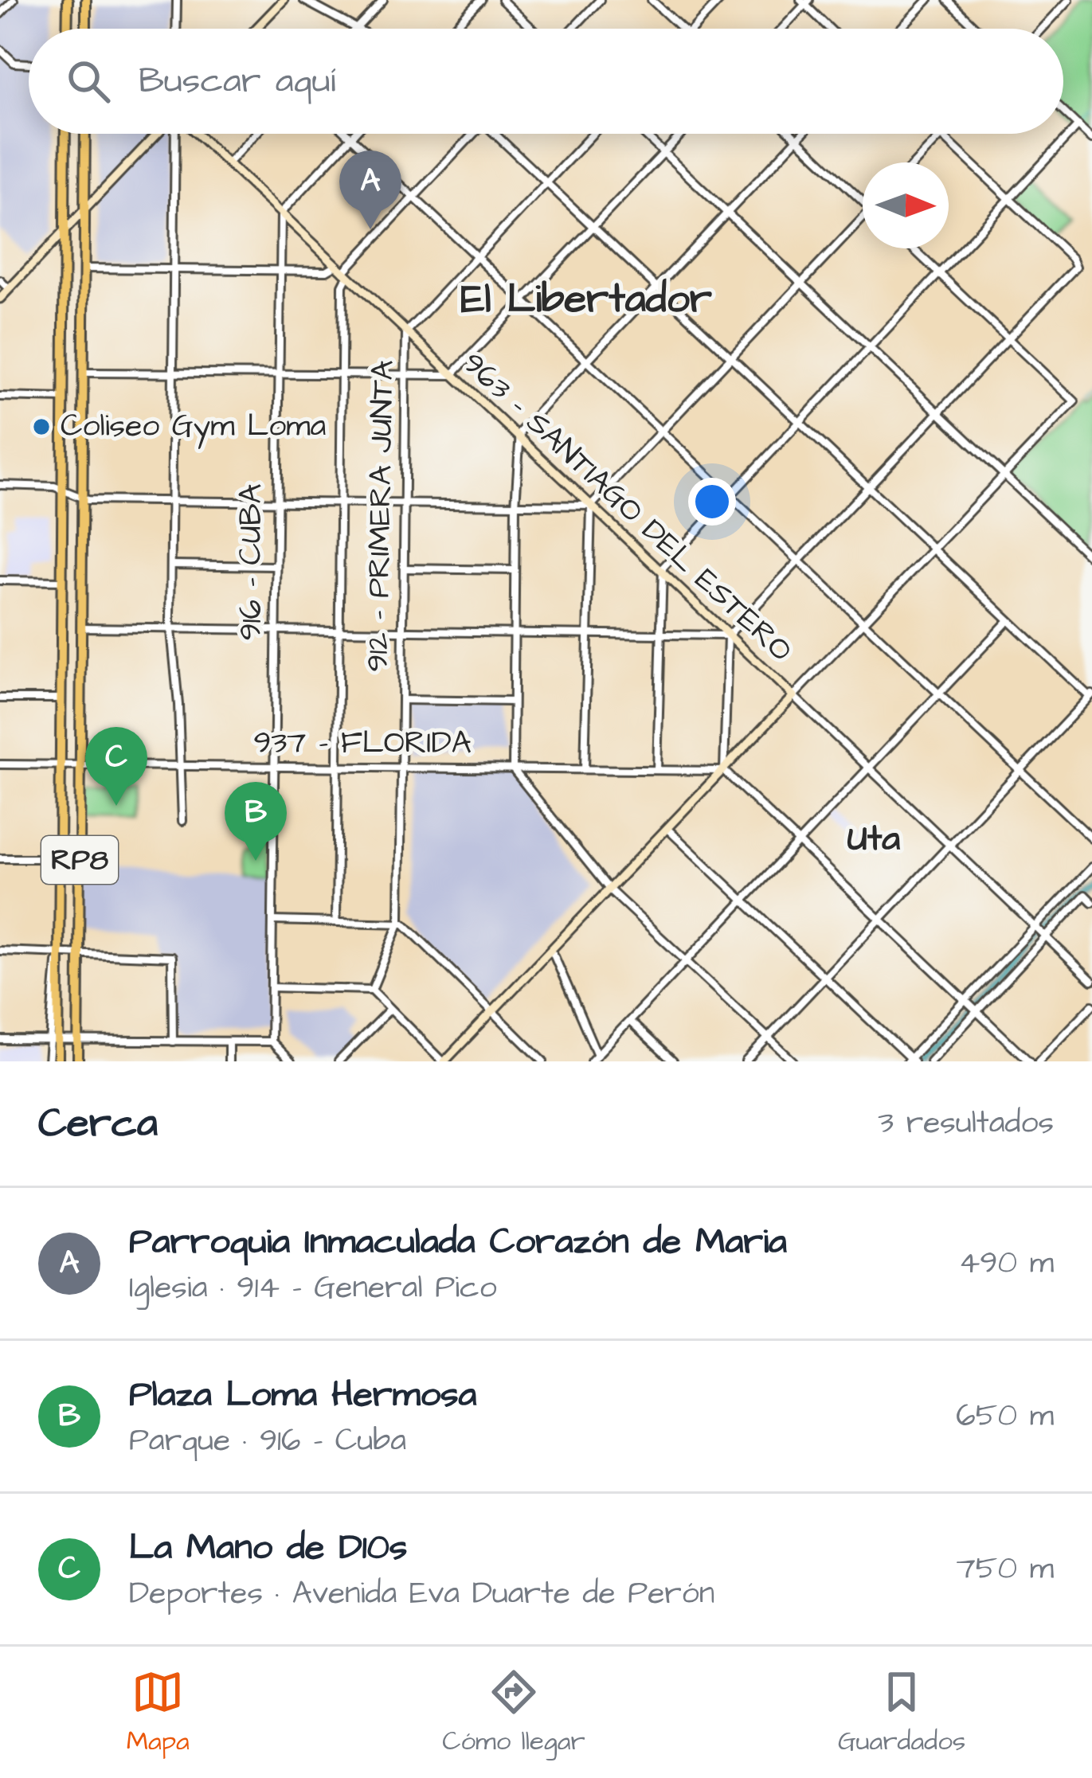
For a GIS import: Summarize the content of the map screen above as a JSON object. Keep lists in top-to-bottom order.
{
  "streets": {
    "main road": ["RP8"],
    "street": [
      "963 - SANTIAGO DEL ESTERO",
      "912 - PRIMERA JUNTA",
      "916 - CUBA",
      "937 - FLORIDA"
    ]
  },
  "crossings": [
    ["963 - SANTIAGO DEL ESTERO", "912 - PRIMERA JUNTA"],
    ["963 - SANTIAGO DEL ESTERO", "916 - CUBA"],
    ["912 - PRIMERA JUNTA", "937 - FLORIDA"],
    ["916 - CUBA", "937 - FLORIDA"],
    ["937 - FLORIDA", "RP8"]
  ],
  "districts": ["El Libertador", "Uta"],
  "places": ["Coliseo Gym Loma"],
  "north": "right",
  "page": {
    "search": "Buscar aquí",
    "pins": ["A", "C", "B"],
    "heading": ["Cerca", "3 resultados"],
    "list": [
      {
        "mark": "A",
        "name": "Parroquia Inmaculada Corazón de Maria",
        "note": "Iglesia · 914 - General Pico",
        "value": "490 m"
      },
      {
        "mark": "B",
        "name": "Plaza Loma Hermosa",
        "note": "Parque · 916 - Cuba",
        "value": "650 m"
      },
      {
        "mark": "C",
        "name": "La Mano de D10s",
        "note": "Deportes · Avenida Eva Duarte de Perón",
        "value": "750 m"
      }
    ],
    "nav": ["Mapa", "Cómo llegar", "Guardados"]
  }
}
